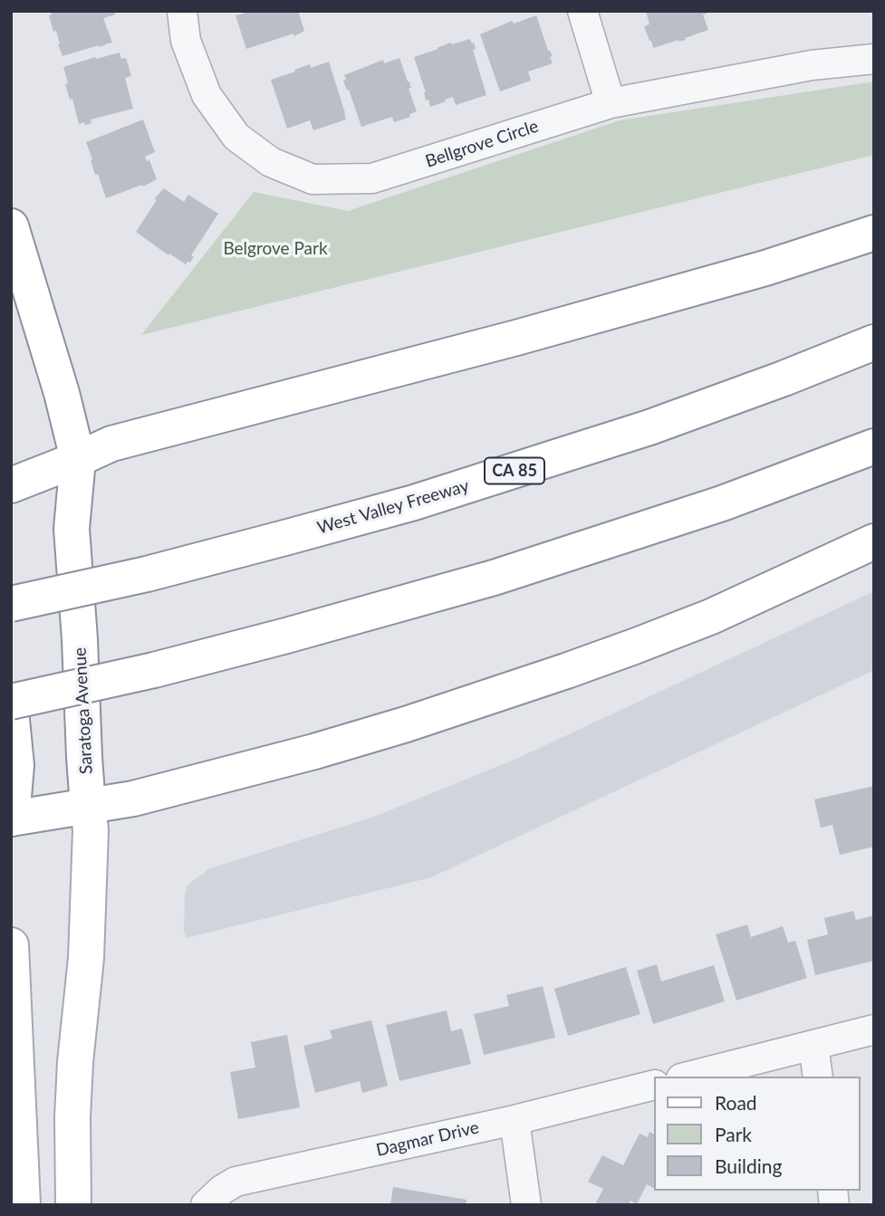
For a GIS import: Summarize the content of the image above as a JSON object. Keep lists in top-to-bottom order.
{
  "streets": {
    "main road": ["CA 85", "West Valley Freeway", "Saratoga Avenue"],
    "street": ["Bellgrove Circle", "Dagmar Drive"]
  },
  "parks": ["Belgrove Park"],
  "legend": ["Road", "Park", "Building"]
}
